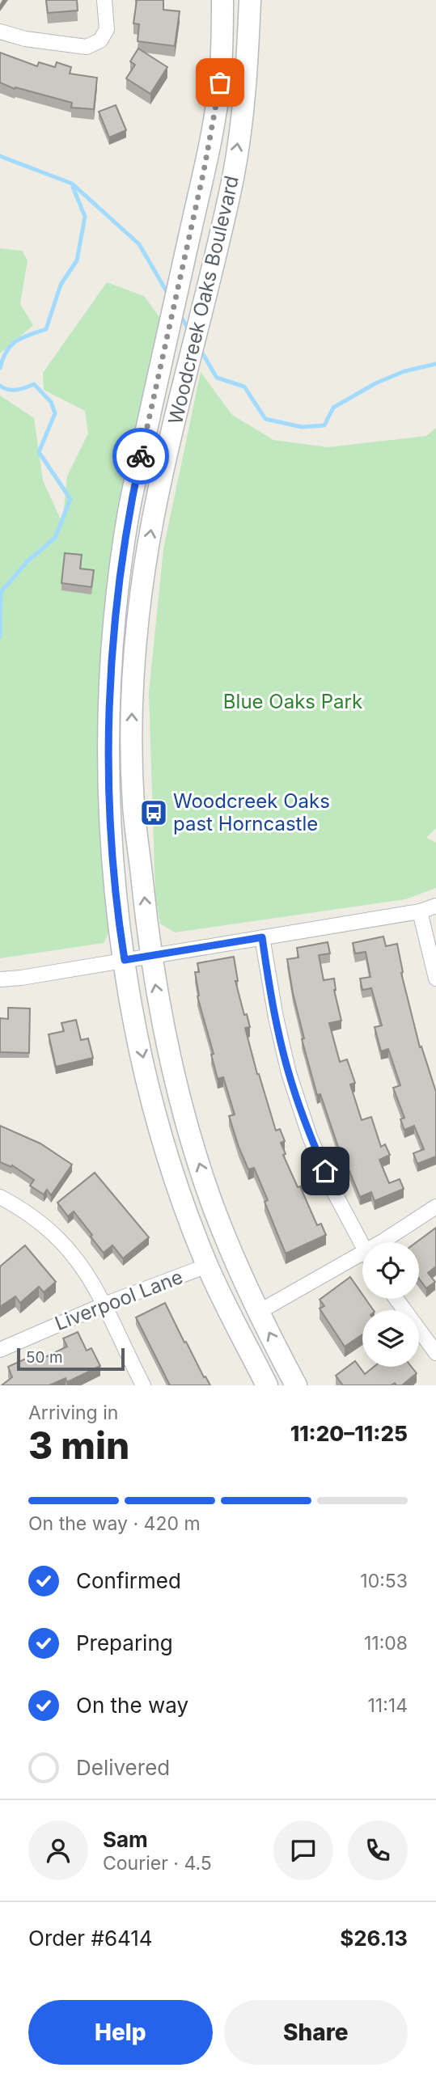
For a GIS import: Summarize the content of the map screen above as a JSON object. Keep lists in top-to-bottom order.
{
  "streets": {
    "main road": ["Woodcreek Oaks Boulevard"],
    "street": ["Liverpool Lane"]
  },
  "crossings": [
    ["Woodcreek Oaks Boulevard", "Liverpool Lane"]
  ],
  "parks": ["Blue Oaks Park"],
  "places": {
    "bus stop": ["Woodcreek Oaks past Horncastle"]
  },
  "scale_bar": "50 m",
  "page": {
    "scale": "50 m",
    "heading": ["3 min", "Arriving in", "11:20–11:25"],
    "panel": [
      "Sam",
      "Courier · 4.5",
      "Order #6414",
      "$26.13"
    ],
    "bar": "On the way · 420 m",
    "list": [
      ["Confirmed", "10:53"],
      ["Preparing", "11:08"],
      ["On the way", "11:14"],
      "Delivered"
    ],
    "buttons": ["Help", "Share"]
  }
}
